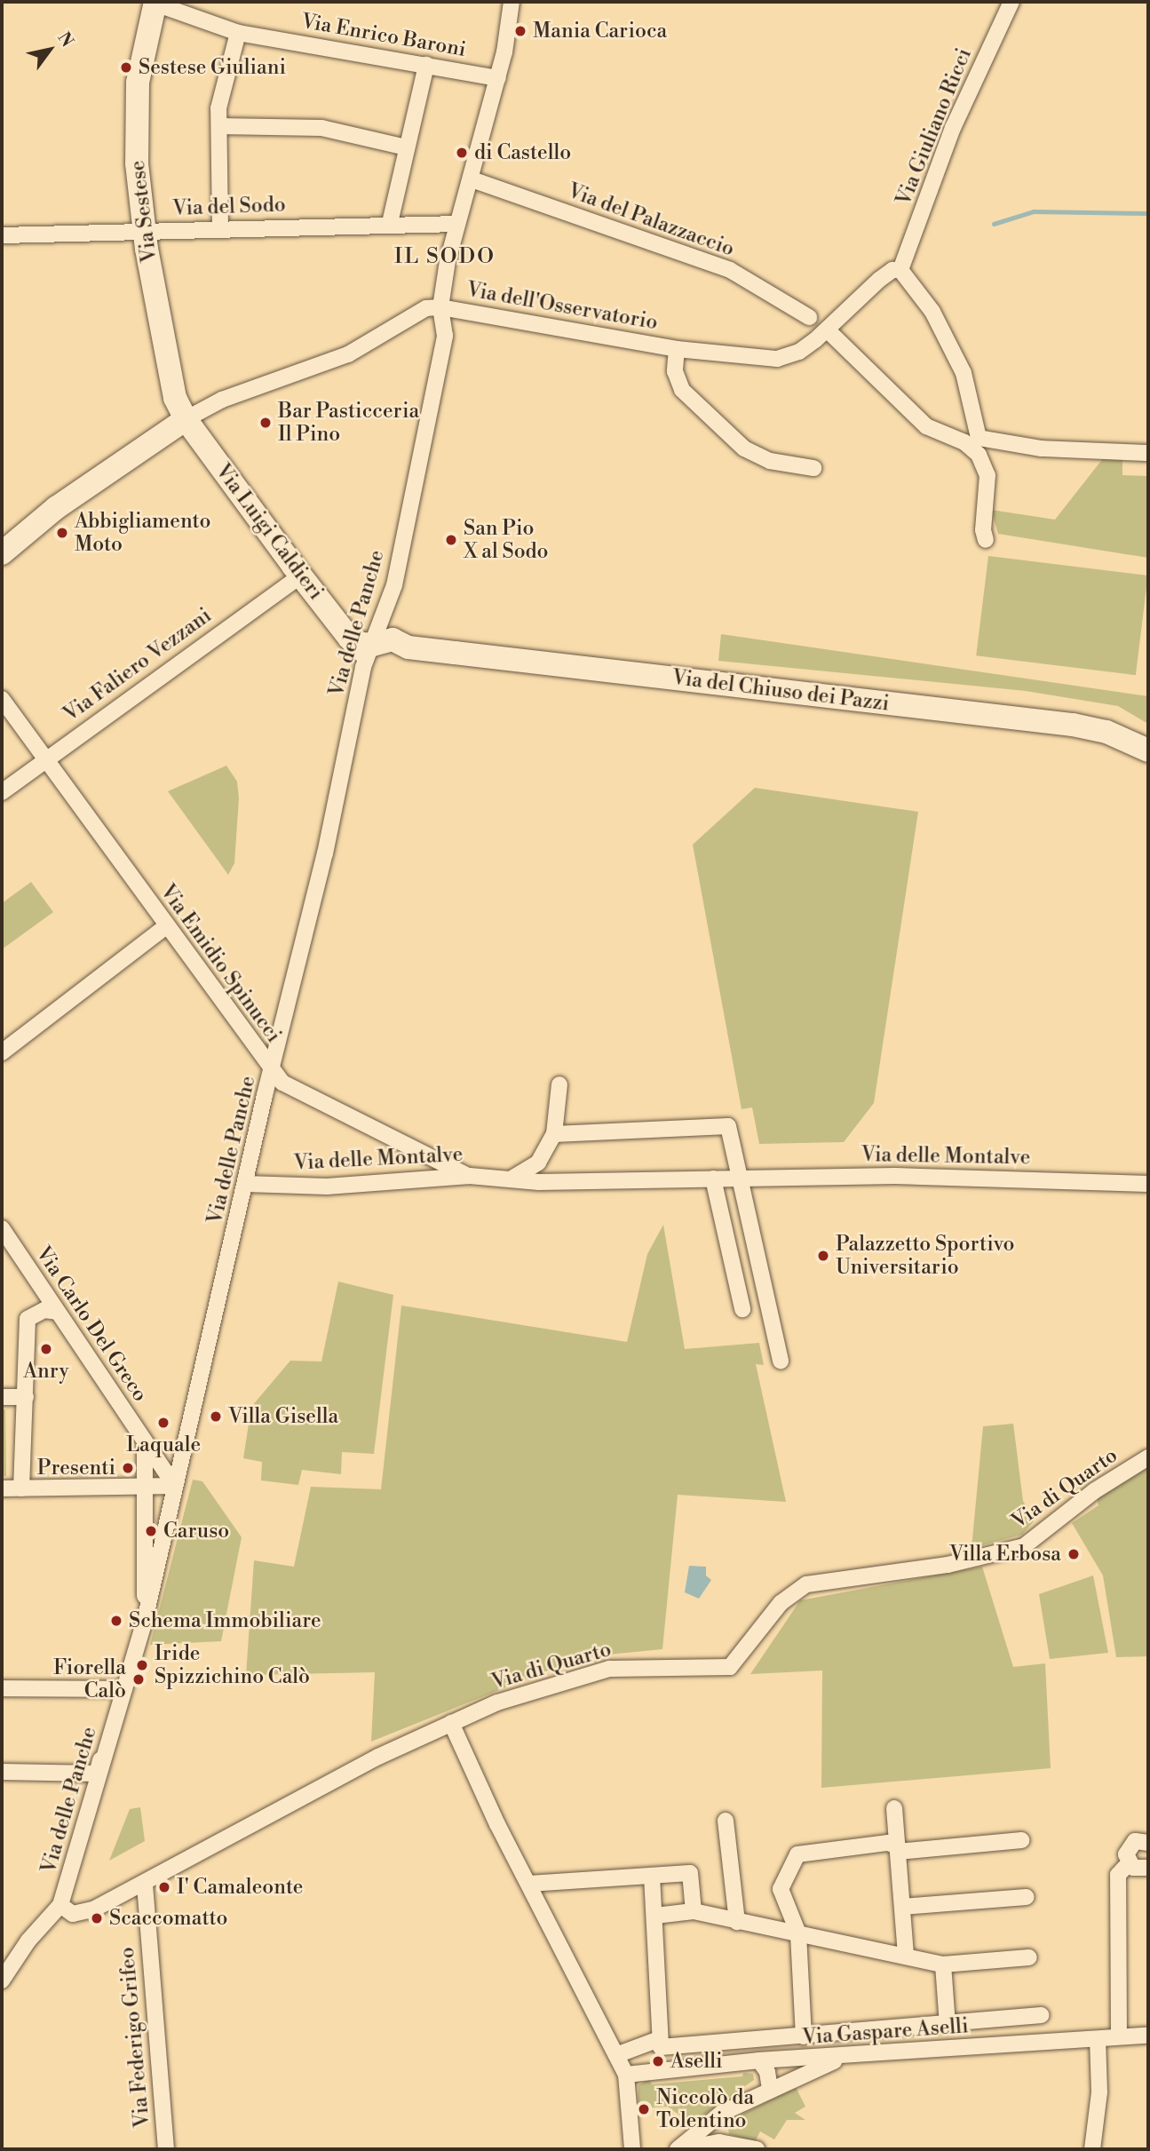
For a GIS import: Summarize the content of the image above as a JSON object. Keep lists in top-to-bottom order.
{
  "streets": {
    "main road": ["Via Sestese", "Via Luigi Caldieri", "Via del Chiuso dei Pazzi"],
    "street": [
      "Via Enrico Baroni",
      "Via Giuliano Ricci",
      "Via del Sodo",
      "Via del Palazzaccio",
      "Via dell'Osservatorio",
      "Via delle Panche",
      "Via Faliero Vezzani",
      "Via Emidio Spinucci",
      "Via delle Montalve",
      "Via Carlo Del Greco",
      "Via di Quarto",
      "Via Gaspare Aselli",
      "Via Federigo Grifeo"
    ]
  },
  "crossings": [
    ["Via Enrico Baroni", "Via Sestese"],
    ["Via Enrico Baroni", "Via delle Panche"],
    ["Via Giuliano Ricci", "Via dell'Osservatorio"],
    ["Via del Sodo", "Via Sestese"],
    ["Via del Sodo", "Via delle Panche"],
    ["Via Sestese", "Via Luigi Caldieri"],
    ["Via del Palazzaccio", "Via delle Panche"],
    ["Via dell'Osservatorio", "Via delle Panche"],
    ["Via Luigi Caldieri", "Via delle Panche"],
    ["Via Luigi Caldieri", "Via Faliero Vezzani"],
    ["Via Luigi Caldieri", "Via del Chiuso dei Pazzi"],
    ["Via delle Panche", "Via del Chiuso dei Pazzi"],
    ["Via delle Panche", "Via Emidio Spinucci"],
    ["Via delle Panche", "Via delle Montalve"],
    ["Via delle Panche", "Via Carlo Del Greco"],
    ["Via delle Panche", "Via di Quarto"],
    ["Via Faliero Vezzani", "Via Emidio Spinucci"],
    ["Via Emidio Spinucci", "Via delle Montalve"],
    ["Via di Quarto", "Via Federigo Grifeo"]
  ],
  "districts": ["IL SODO"],
  "places": [
    "Mania Carioca",
    "Sestese Giuliani",
    "di Castello",
    "Bar Pasticceria Il Pino",
    "Abbigliamento Moto",
    "San Pio X al Sodo",
    "Palazzetto Sportivo Universitario",
    "Anry",
    "Villa Gisella",
    "Laquale",
    "Presenti",
    "Caruso",
    "Villa Erbosa",
    "Schema Immobiliare",
    "Iride Spizzichino Calò",
    "Fiorella Calò",
    "I' Camaleonte",
    "Scaccomatto",
    "Aselli",
    "Niccolò da Tolentino"
  ],
  "north": "top right"
}
